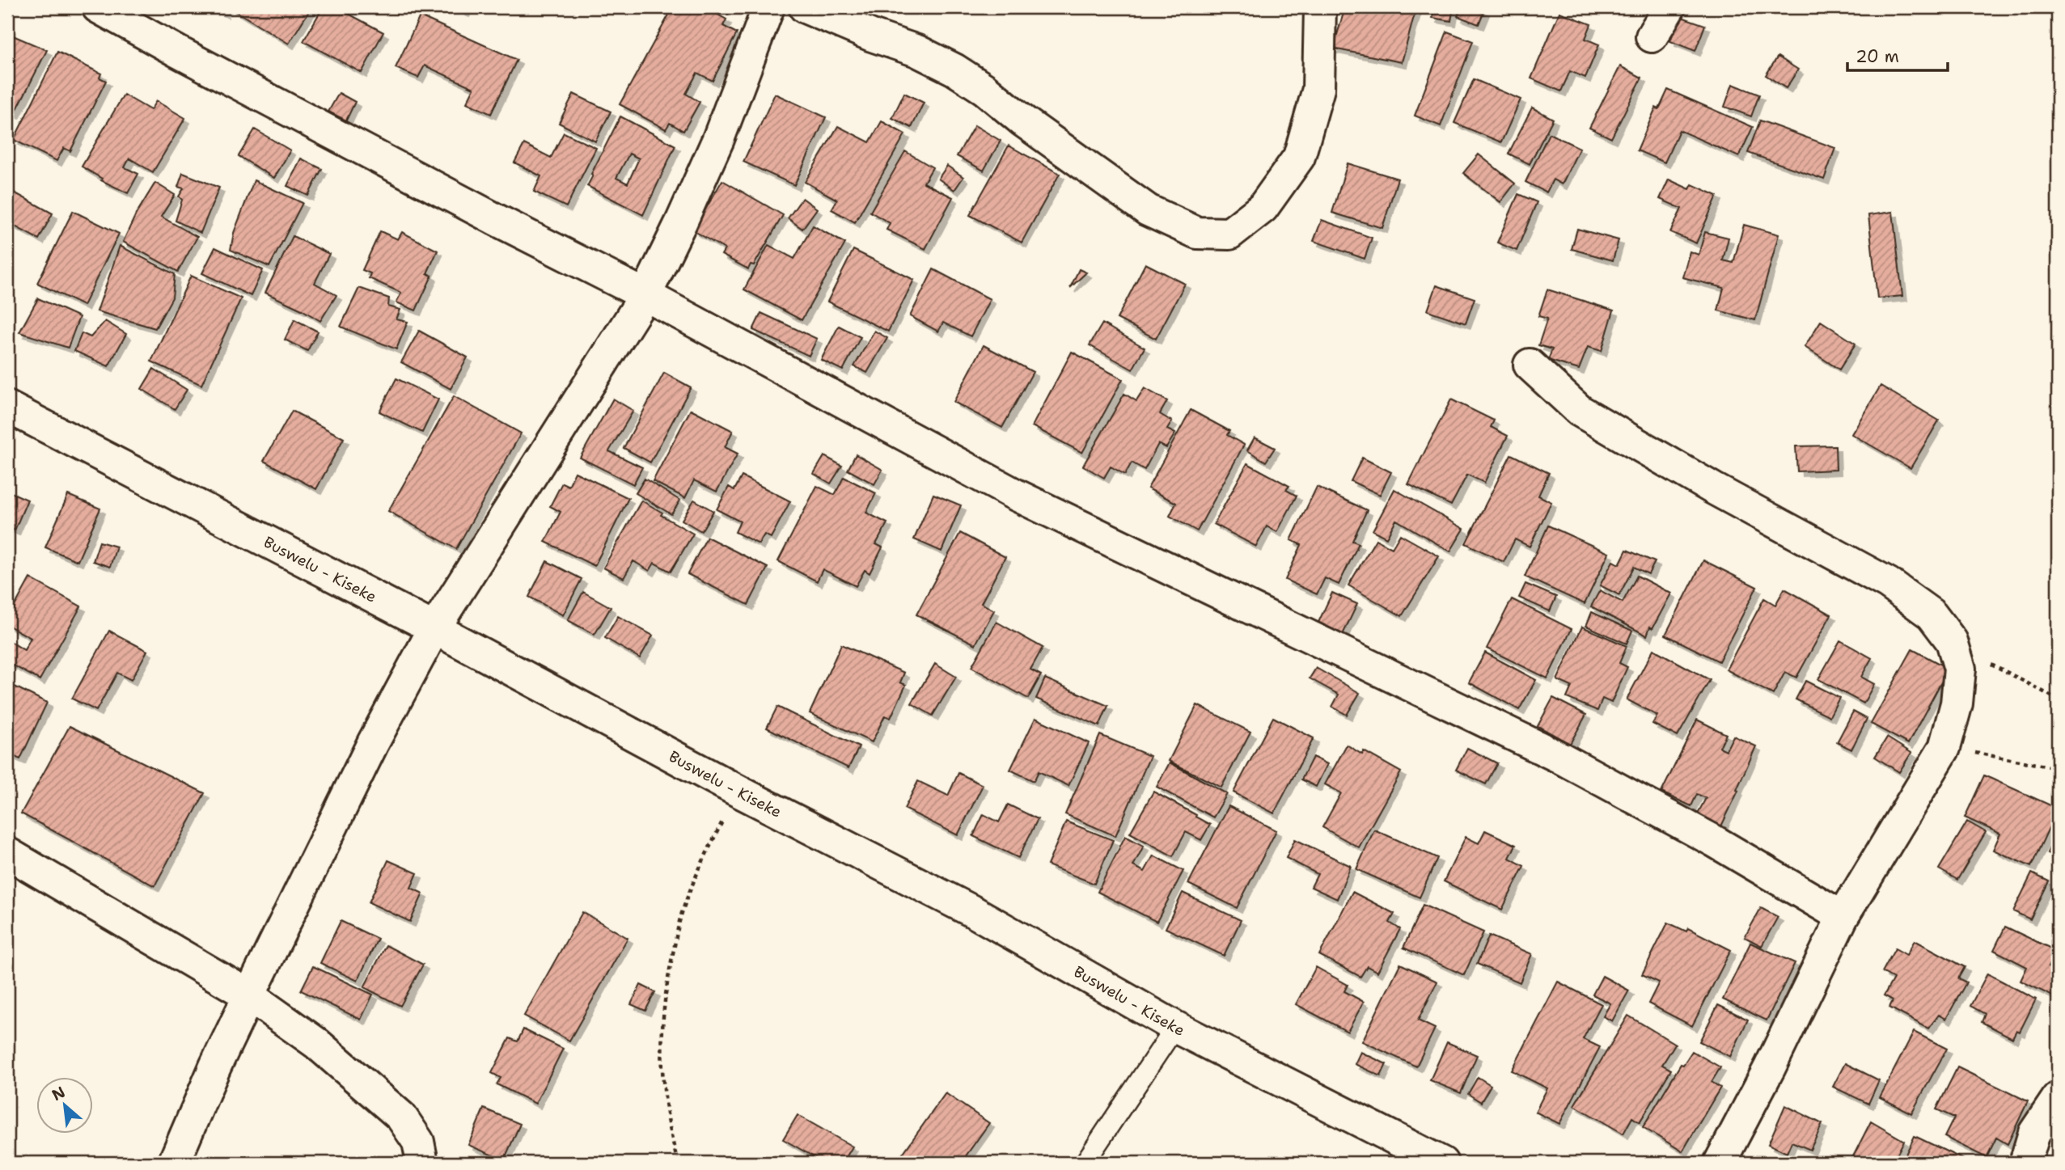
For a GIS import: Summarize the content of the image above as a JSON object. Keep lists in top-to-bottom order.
{
  "streets": {
    "street": ["Buswelu - Kiseke"]
  },
  "scale_bar": "20 m",
  "north": "top left"
}
